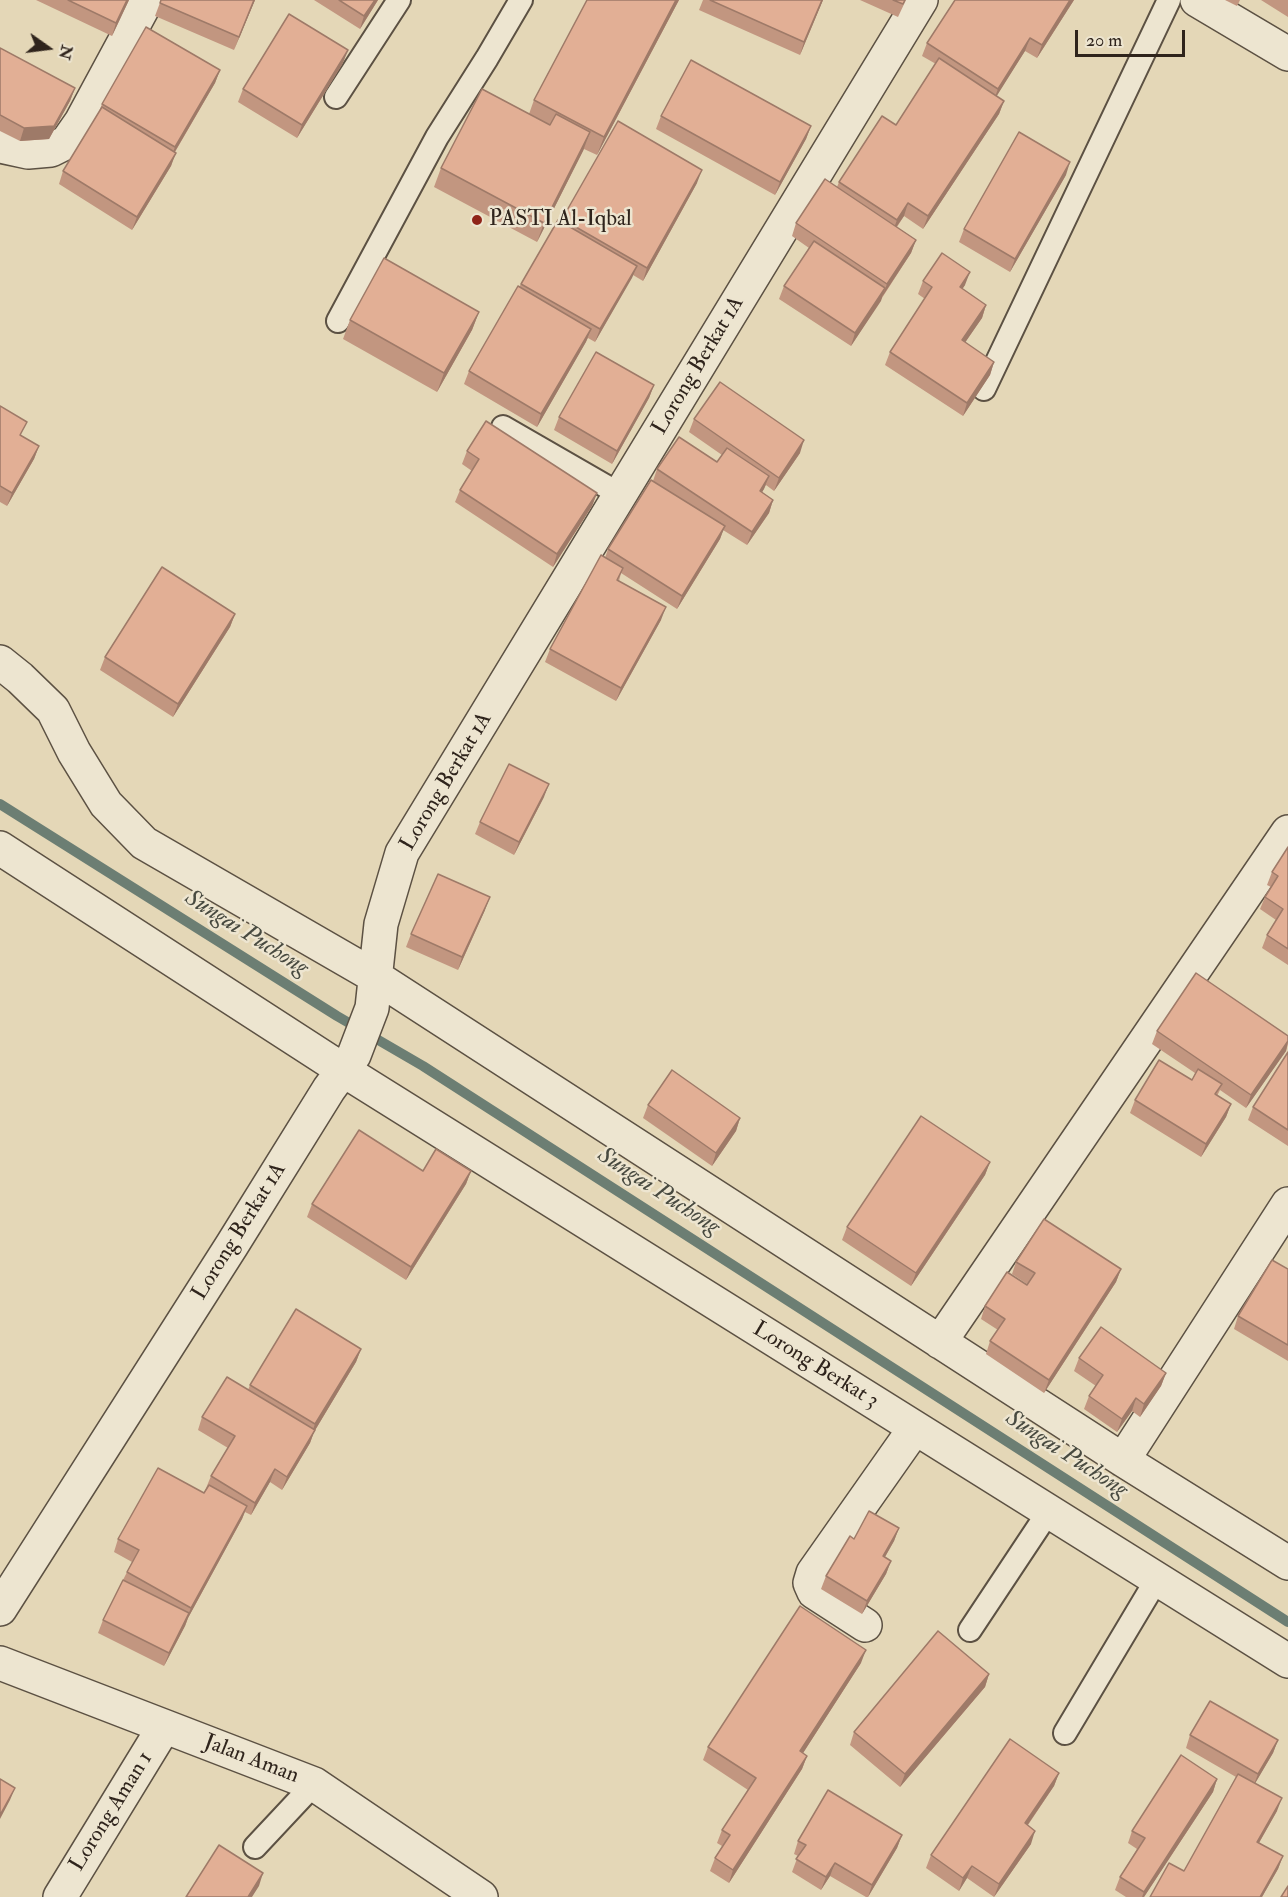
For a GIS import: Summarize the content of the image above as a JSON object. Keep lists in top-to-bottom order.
{
  "streets": {
    "street": [
      "Lorong Berkat 1A",
      "Lorong Berkat 3",
      "Jalan Aman",
      "Lorong Aman 1"
    ]
  },
  "crossings": [
    ["Lorong Berkat 1A", "Lorong Berkat 3"],
    ["Jalan Aman", "Lorong Aman 1"]
  ],
  "water": ["Sungai Puchong"],
  "places": ["PASTI Al-Iqbal"],
  "scale_bar": "20 m",
  "north": "right"
}
